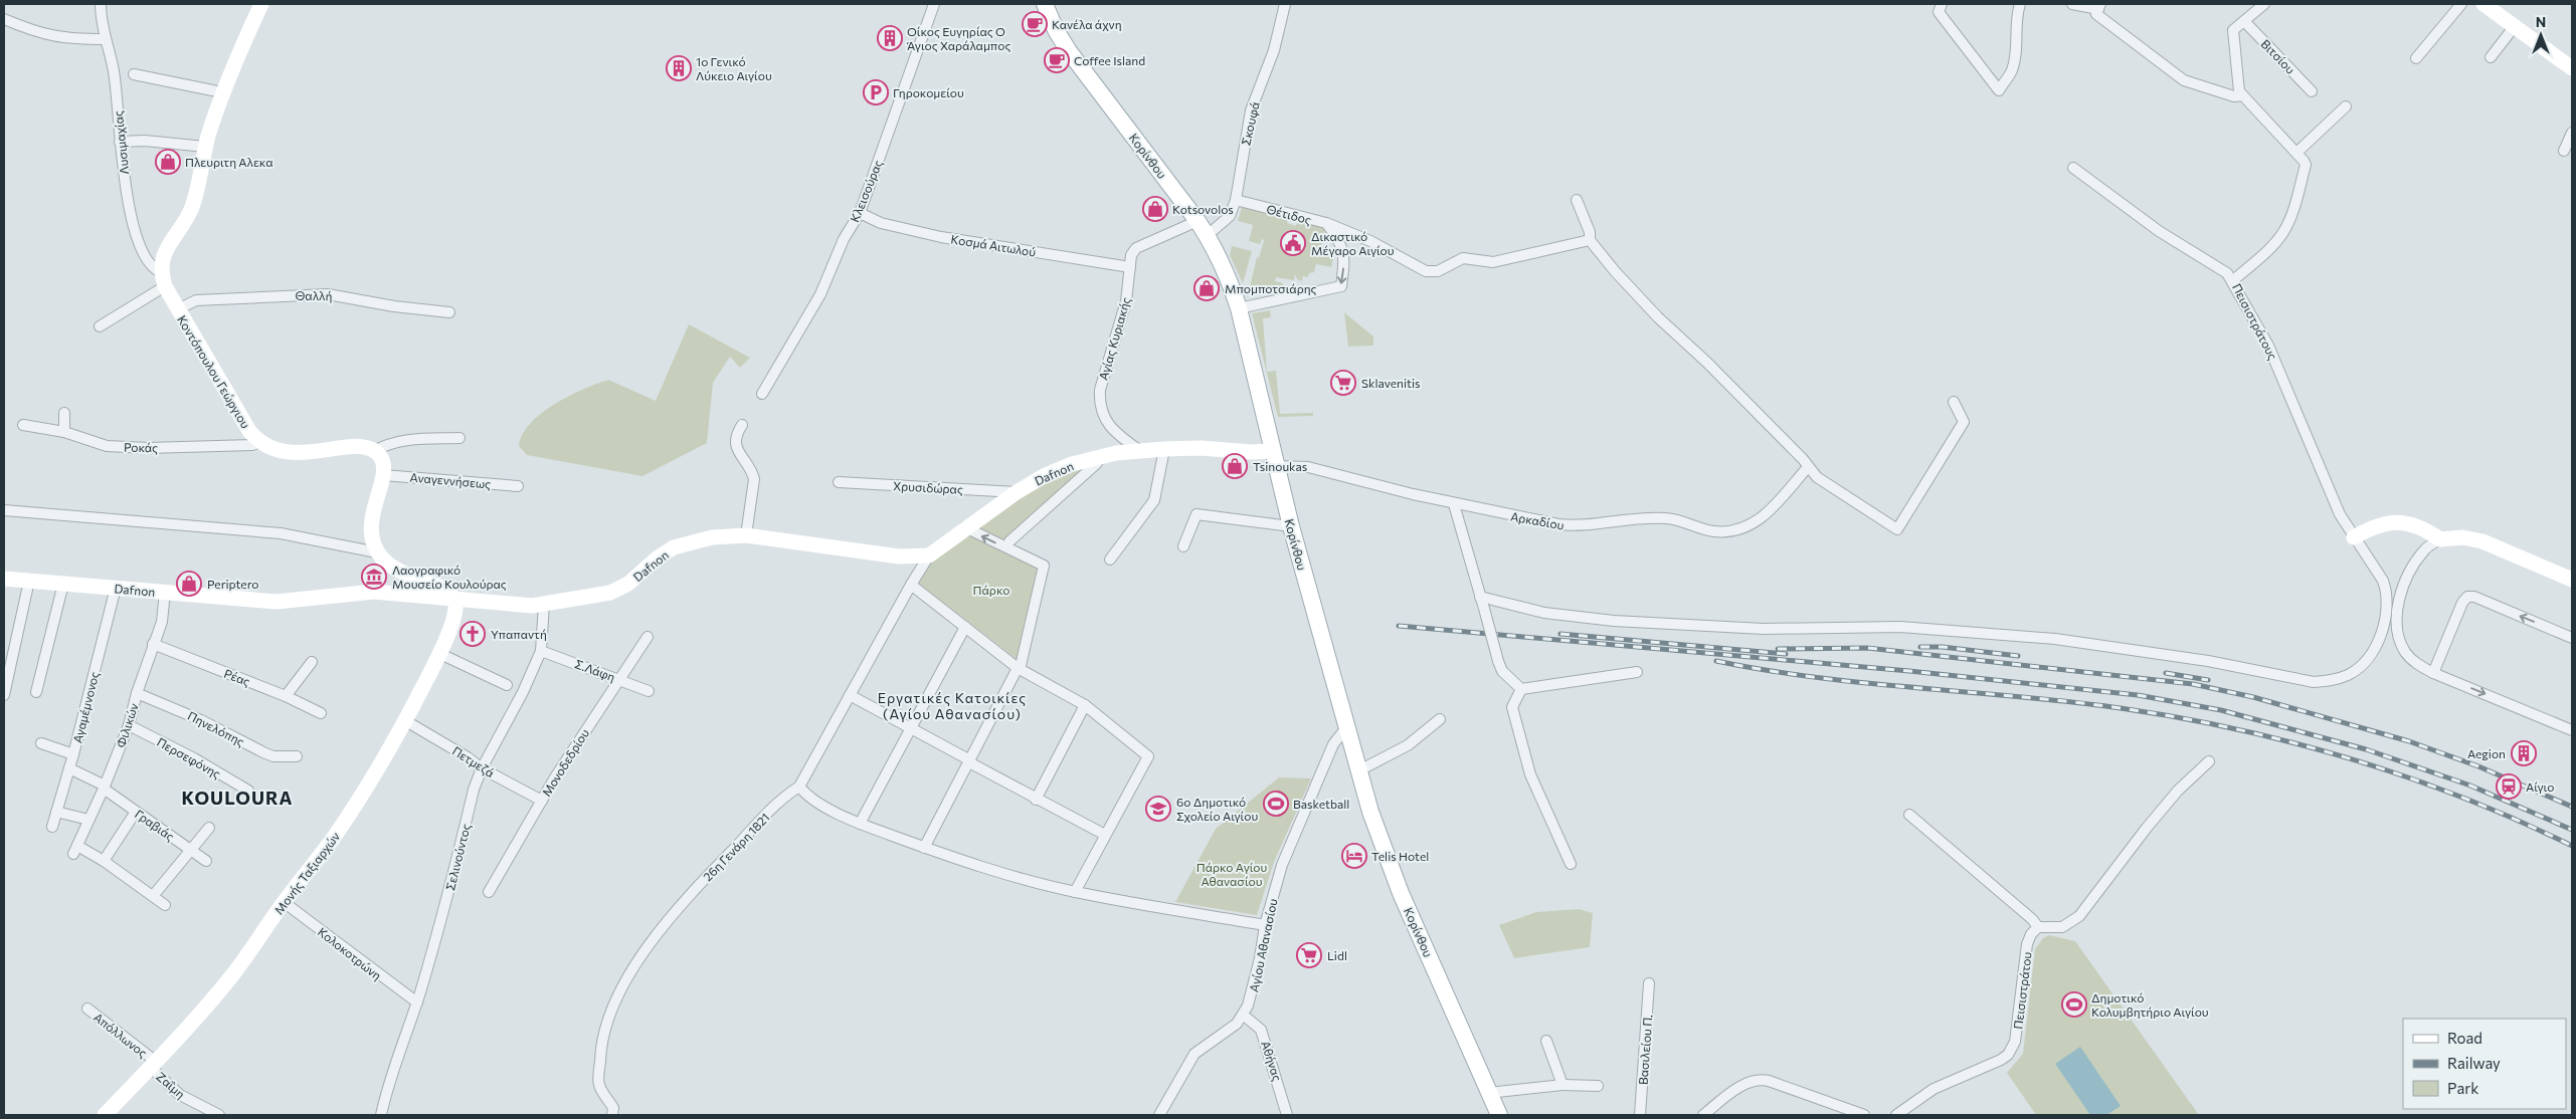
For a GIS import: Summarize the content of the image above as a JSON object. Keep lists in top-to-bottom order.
{
  "streets": {
    "main road": [
      "Κορίνθου",
      "Κοντόπουλου Γεώργιου",
      "Dafnon",
      "Μονής Ταξιαρχών"
    ],
    "street": [
      "Βιτσίου",
      "Σκουφά",
      "Λυσιμαχίας",
      "Κλεισούρας",
      "Θέτιδος",
      "Κοσμά Αιτωλού",
      "Θαλλή",
      "Πεισιστράτους",
      "Αγίας Κυριακής",
      "Ροκάς",
      "Αναγεννήσεως",
      "Χρυσιδώρας",
      "Αρκαδίου",
      "Σ.Λάφη",
      "Ρέας",
      "Αγαμέμνονος",
      "Φιλικών",
      "Πηνελόπης",
      "Περσεφόνης",
      "Πετμεζά",
      "Μονοδεδρίου",
      "Γραβιάς",
      "26η Γενάρη 1821",
      "Σελινούντος",
      "Αγίου Αθανασίου",
      "Κολοκοτρώνη",
      "Πεισιστράτου",
      "Απόλλωνος",
      "Βασιλείου Π.",
      "Αθήνας",
      "Ζαΐμη"
    ]
  },
  "crossings": [
    ["Σκουφά", "Κορίνθου"],
    ["Σκουφά", "Θέτιδος"],
    ["Λυσιμαχίας", "Κοντόπουλου Γεώργιου"],
    ["Κορίνθου", "Αγίας Κυριακής"],
    ["Κορίνθου", "Dafnon"],
    ["Κορίνθου", "Αρκαδίου"],
    ["Κορίνθου", "Αγίου Αθανασίου"],
    ["Κλεισούρας", "Κοσμά Αιτωλού"],
    ["Κοσμά Αιτωλού", "Αγίας Κυριακής"],
    ["Θαλλή", "Κοντόπουλου Γεώργιου"],
    ["Αγίας Κυριακής", "Dafnon"],
    ["Κοντόπουλου Γεώργιου", "Ροκάς"],
    ["Dafnon", "Χρυσιδώρας"],
    ["Dafnon", "Αρκαδίου"],
    ["Dafnon", "Αγαμέμνονος"],
    ["Dafnon", "Φιλικών"],
    ["Dafnon", "26η Γενάρη 1821"],
    ["Dafnon", "Σελινούντος"],
    ["Dafnon", "Μονής Ταξιαρχών"],
    ["Σ.Λάφη", "Μονοδεδρίου"],
    ["Σ.Λάφη", "Σελινούντος"],
    ["Ρέας", "Φιλικών"],
    ["Αγαμέμνονος", "Γραβιάς"],
    ["Φιλικών", "Πηνελόπης"],
    ["Φιλικών", "Περσεφόνης"],
    ["Φιλικών", "Γραβιάς"],
    ["Πετμεζά", "Μονοδεδρίου"],
    ["Πετμεζά", "Σελινούντος"],
    ["Πετμεζά", "Μονής Ταξιαρχών"],
    ["Σελινούντος", "Κολοκοτρώνη"],
    ["Μονής Ταξιαρχών", "Κολοκοτρώνη"],
    ["Μονής Ταξιαρχών", "Απόλλωνος"],
    ["Μονής Ταξιαρχών", "Ζαΐμη"],
    ["Αγίου Αθανασίου", "Αθήνας"],
    ["Απόλλωνος", "Ζαΐμη"]
  ],
  "districts": ["Εργατικές Κατοικίες (Αγίου Αθανασίου)", "KOULOURA"],
  "parks": ["Πάρκο", "Πάρκο Αγίου Αθανασίου"],
  "places": {
    "cafe": ["Κανέλα άχνη", "Coffee Island"],
    "building": ["Οίκος Ευγηρίας Ο Άγιος Χαράλαμπος", "1o Γενικό Λύκειο Αιγίου", "Aegion"],
    "parking": ["Γηροκομείου"],
    "shop": [
      "Πλευριτη Αλεκα",
      "Kotsovolos",
      "Μπομποτσιάρης",
      "Tsinoukas",
      "Periptero"
    ],
    "public building": ["Δικαστικό Μέγαρο Αιγίου"],
    "supermarket": ["Sklavenitis", "Lidl"],
    "museum": ["Λαογραφικό Μουσείο Κουλούρας"],
    "church": ["Υπαπαντή"],
    "station": ["Αίγιο"],
    "sports": ["Basketball", "Δημοτικό Κολυμβητήριο Αιγίου"],
    "school or university": ["6ο Δημοτικό Σχολείο Αιγίου"],
    "hotel": ["Telis Hotel"]
  },
  "legend": ["Road", "Railway", "Park"],
  "north": "top"
}
